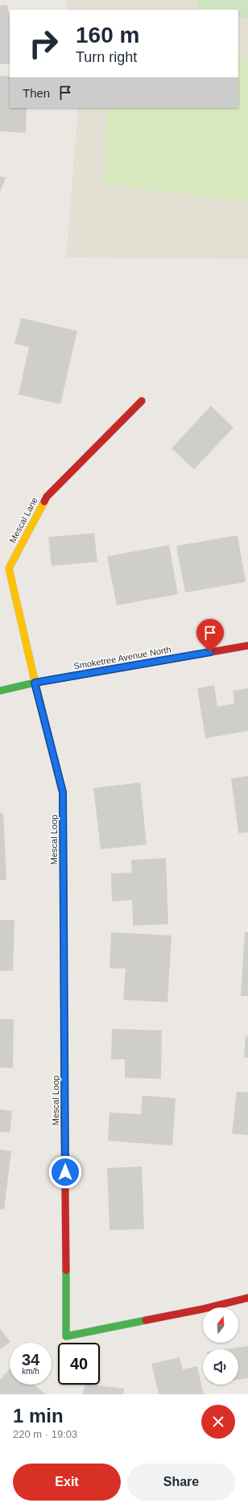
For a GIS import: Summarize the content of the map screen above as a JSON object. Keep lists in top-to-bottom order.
{
  "streets": {
    "street": ["Mescal Lane", "Smoketree Avenue North", "Mescal Loop"]
  },
  "crossings": [
    ["Mescal Lane", "Smoketree Avenue North"],
    ["Mescal Lane", "Mescal Loop"],
    ["Smoketree Avenue North", "Mescal Loop"]
  ],
  "north": "top",
  "page": {
    "turn": ["160 m", "Turn right"],
    "then": "Then",
    "speed": "34 km/h",
    "limit": "40",
    "heading": ["1 min", "220 m · 19:03"],
    "buttons": ["Exit", "Share"]
  }
}
